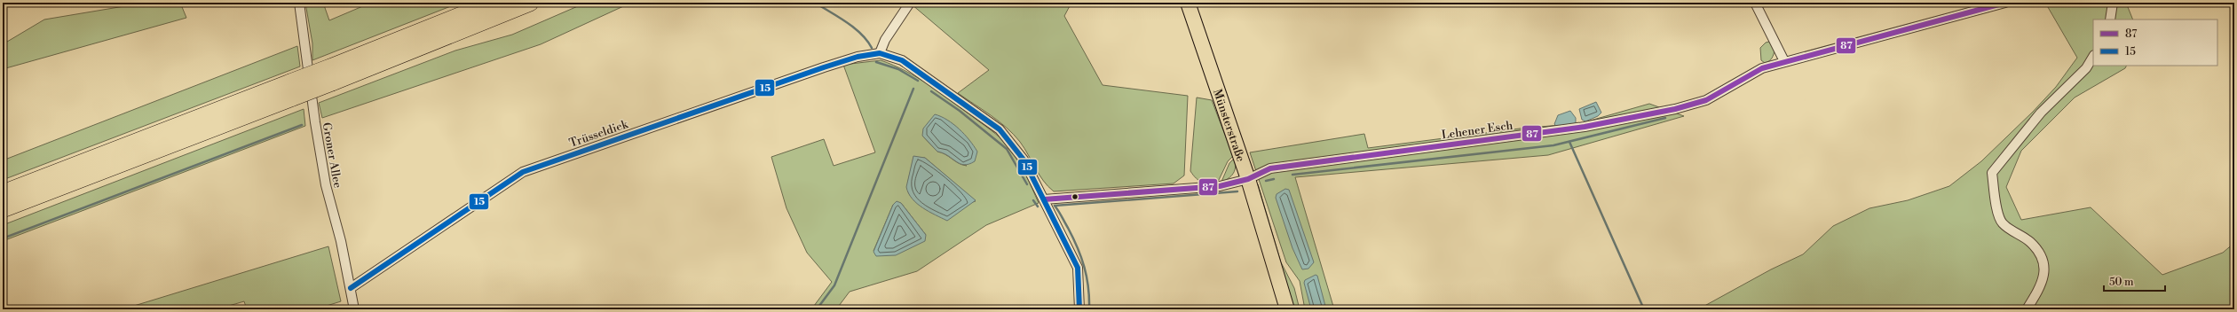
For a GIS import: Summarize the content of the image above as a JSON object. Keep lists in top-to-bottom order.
{
  "streets": {
    "main road": ["Münsterstraße"],
    "street": ["Lehener Esch", "Trüsseldiek", "Groner Allee"]
  },
  "crossings": [
    ["Münsterstraße", "Lehener Esch"],
    ["Trüsseldiek", "Groner Allee"]
  ],
  "lines": ["transit line 87", "transit line 15"],
  "legend": ["87", "15"],
  "scale_bar": "50 m"
}
